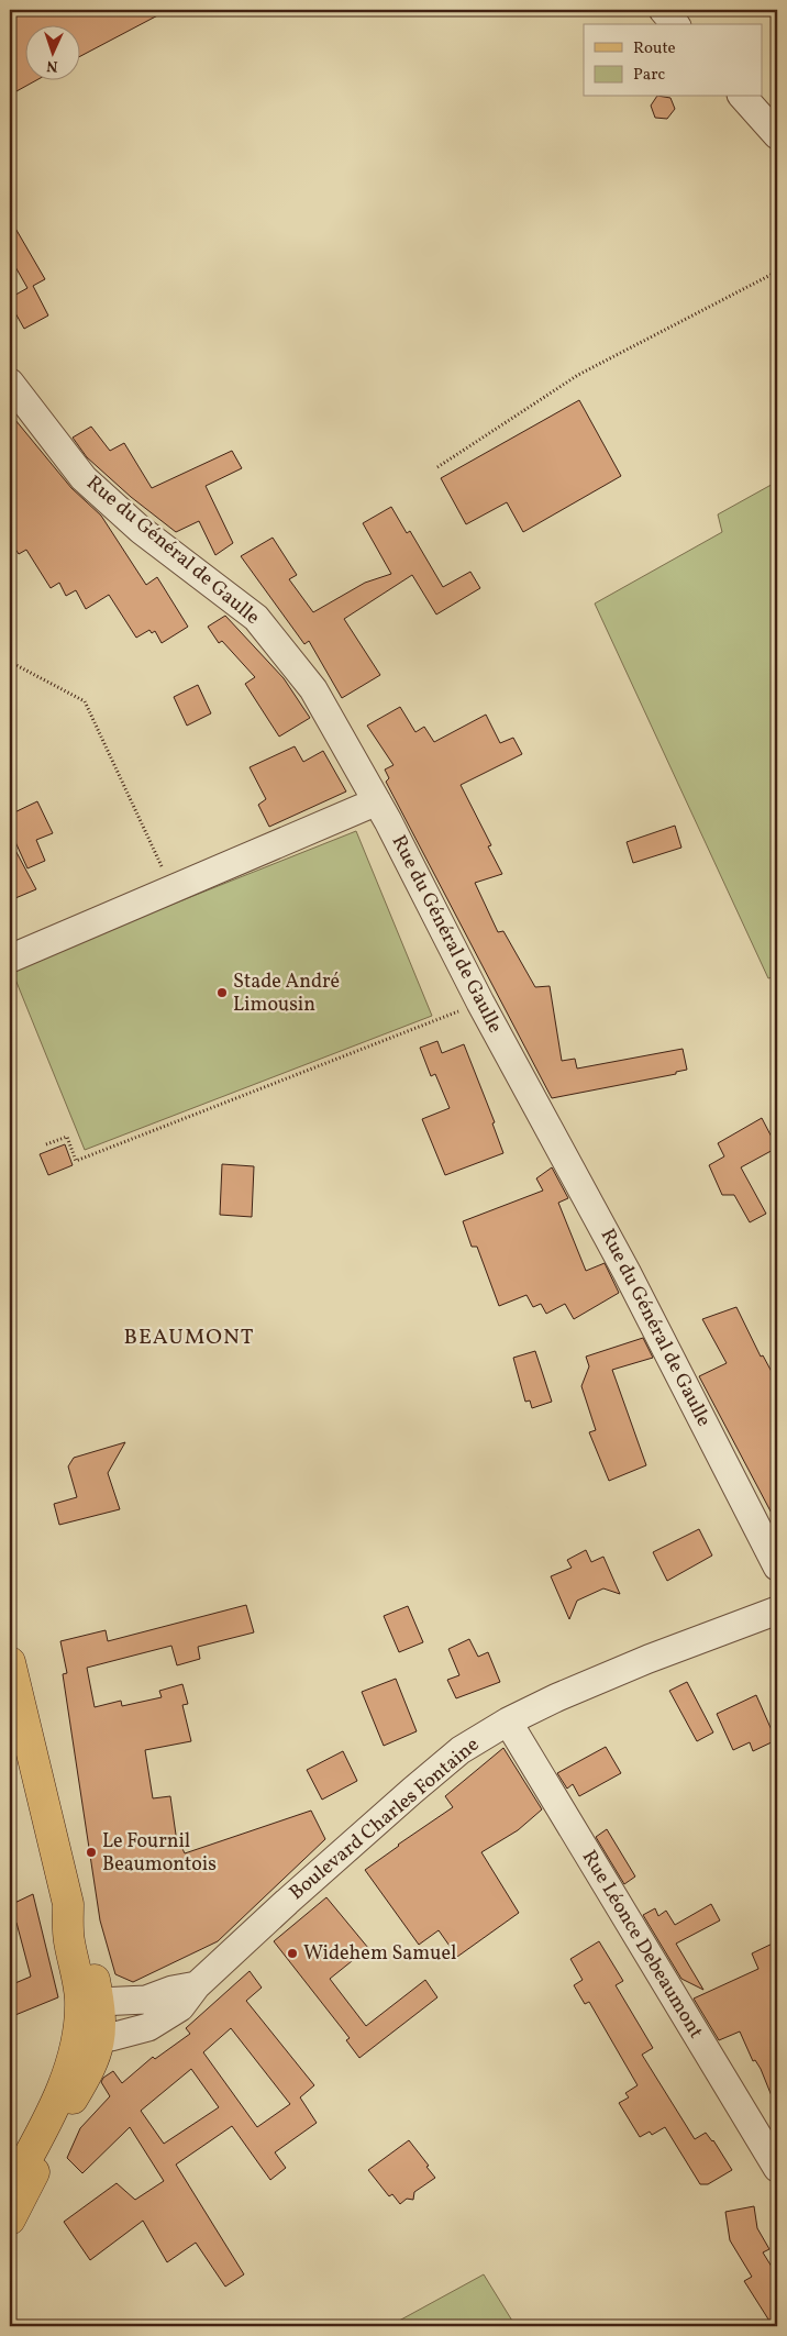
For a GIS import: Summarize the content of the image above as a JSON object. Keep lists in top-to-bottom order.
{
  "streets": {
    "street": ["Rue du Général de Gaulle", "Boulevard Charles Fontaine", "Rue Léonce Debeaumont"]
  },
  "crossings": [
    ["Boulevard Charles Fontaine", "Rue Léonce Debeaumont"]
  ],
  "districts": ["BEAUMONT"],
  "places": ["Stade André Limousin", "Le Fournil Beaumontois", "Widehem Samuel"],
  "legend": ["Route", "Parc"],
  "north": "bottom"
}
